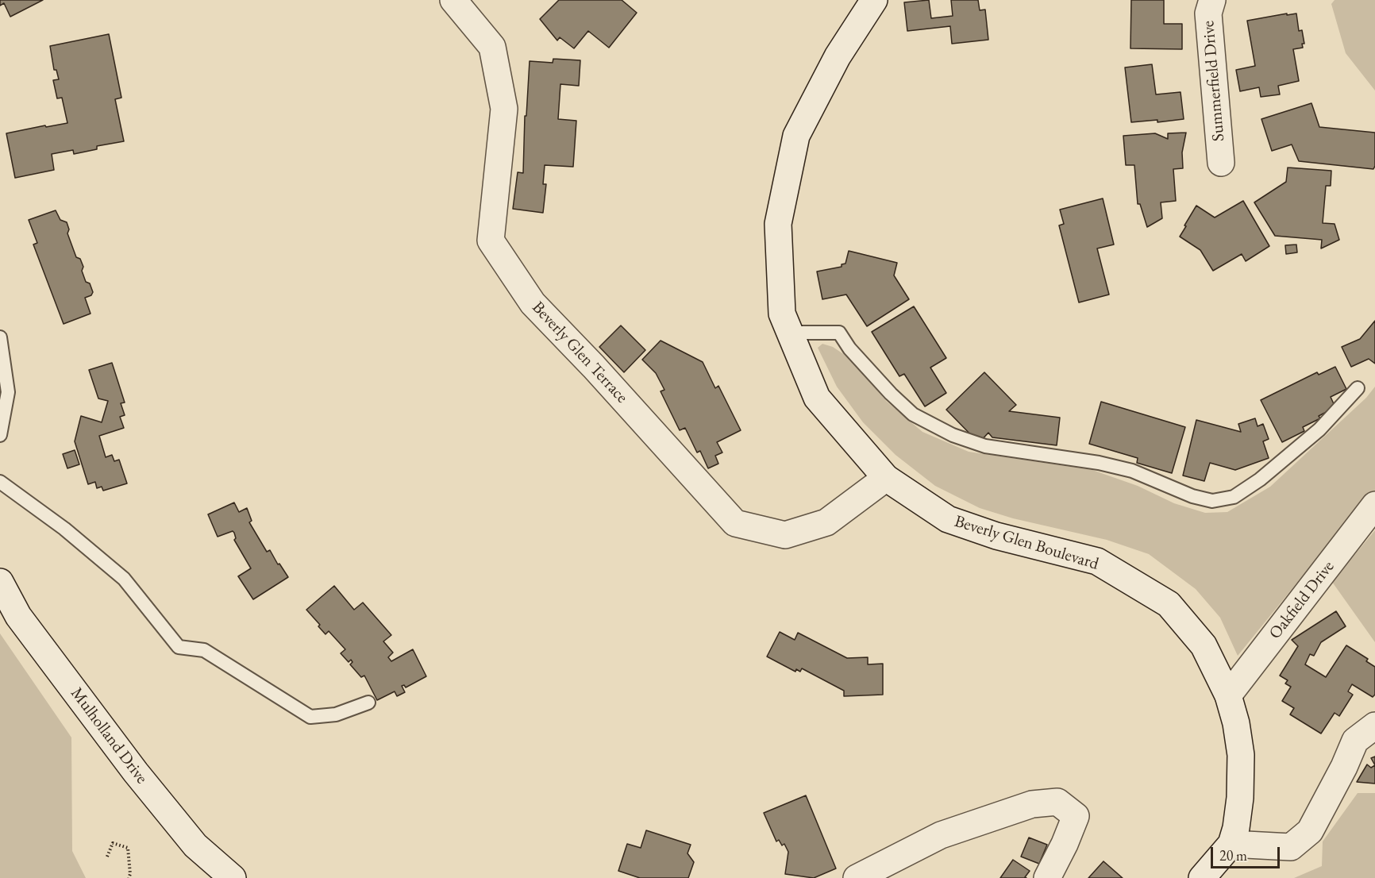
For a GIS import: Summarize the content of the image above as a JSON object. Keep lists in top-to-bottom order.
{
  "streets": {
    "street": [
      "Summerfield Drive",
      "Beverly Glen Terrace",
      "Beverly Glen Boulevard",
      "Oakfield Drive",
      "Mulholland Drive"
    ]
  },
  "crossings": [
    ["Beverly Glen Terrace", "Beverly Glen Boulevard"],
    ["Beverly Glen Boulevard", "Oakfield Drive"]
  ],
  "scale_bar": "20 m"
}
